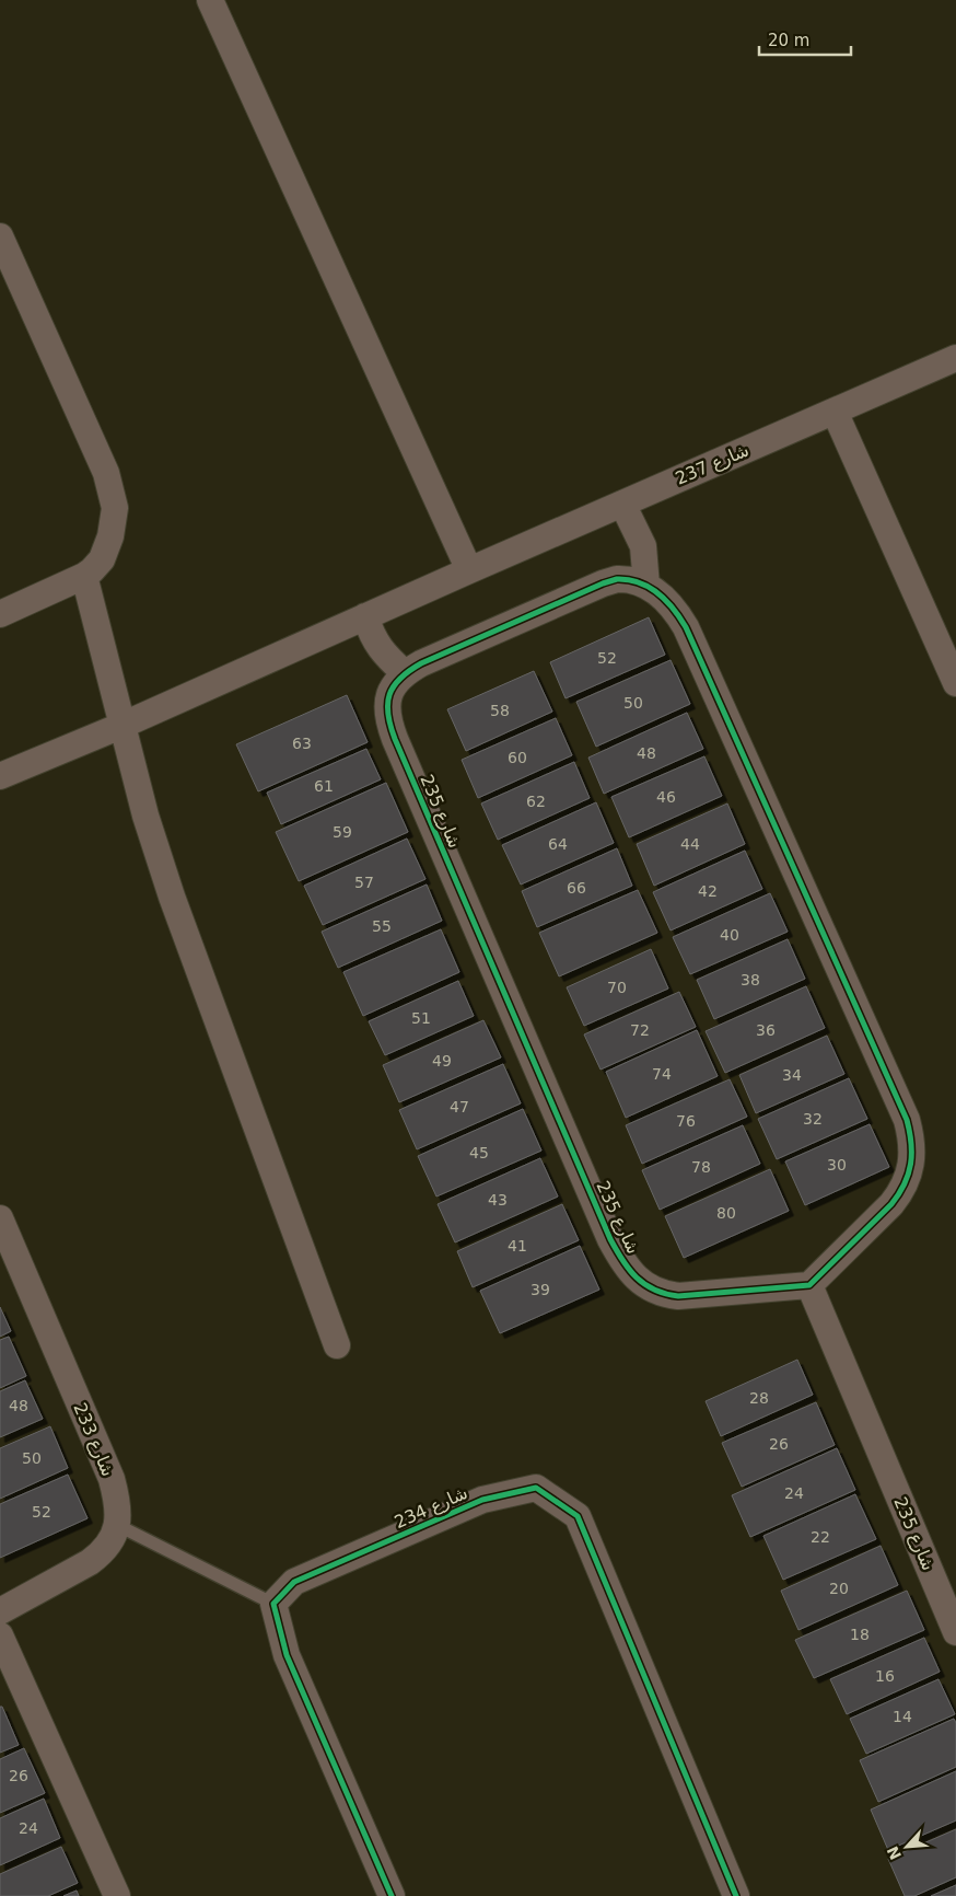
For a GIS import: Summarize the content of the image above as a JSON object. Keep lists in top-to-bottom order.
{
  "streets": {
    "street": [
      "شارع 237",
      "شارع 235",
      "شارع 233",
      "شارع 234"
    ]
  },
  "house_numbers": [
    "52",
    "50",
    "58",
    "63",
    "48",
    "60",
    "61",
    "46",
    "62",
    "59",
    "64",
    "44",
    "57",
    "66",
    "42",
    "55",
    "40",
    "38",
    "70",
    "51",
    "72",
    "36",
    "49",
    "74",
    "34",
    "47",
    "32",
    "76",
    "45",
    "30",
    "78",
    "43",
    "80",
    "41",
    "39",
    "28",
    "48",
    "26",
    "50",
    "24",
    "52",
    "22",
    "20",
    "18",
    "16",
    "14",
    "26",
    "24"
  ],
  "scale_bar": "20 m",
  "north": "bottom left"
}
